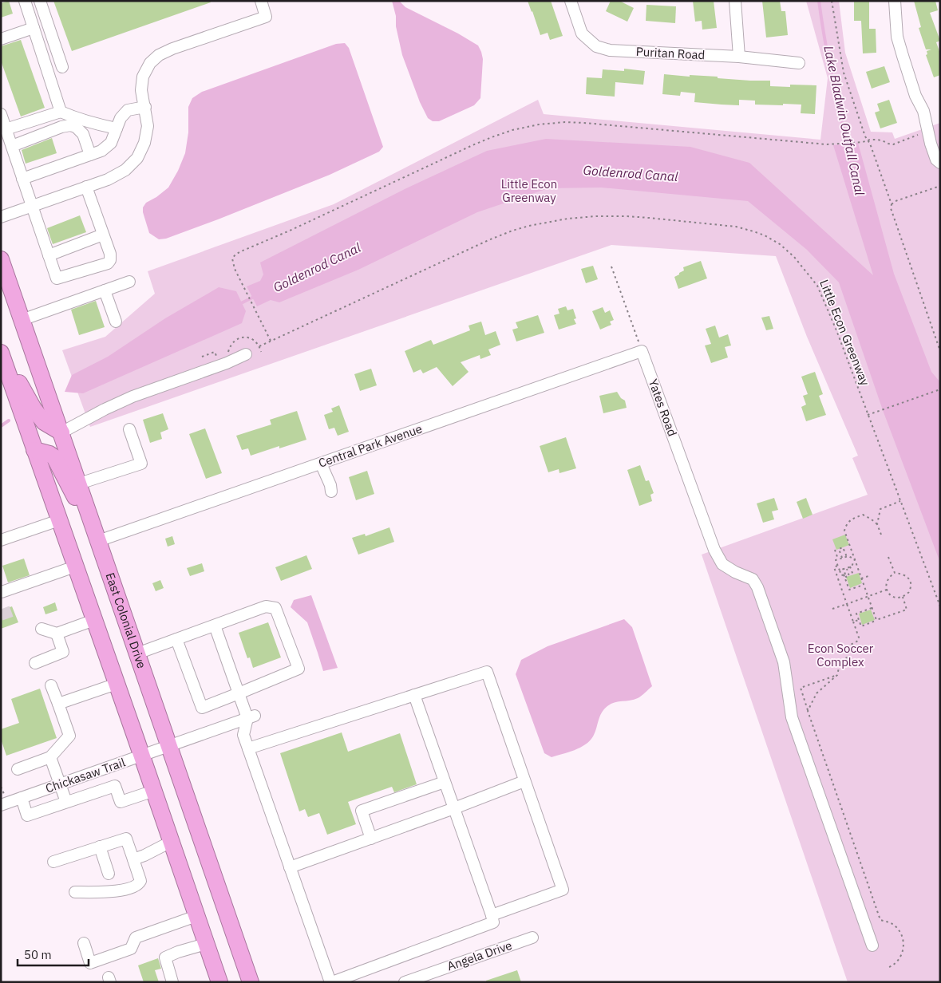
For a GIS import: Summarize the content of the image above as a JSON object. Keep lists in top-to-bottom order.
{
  "streets": {
    "highway": ["East Colonial Drive"],
    "street": [
      "Puritan Road",
      "Yates Road",
      "Central Park Avenue",
      "Chickasaw Trail",
      "Angela Drive"
    ],
    "path": ["Little Econ Greenway"]
  },
  "crossings": [
    ["Yates Road", "Central Park Avenue"],
    ["Central Park Avenue", "East Colonial Drive"],
    ["East Colonial Drive", "Chickasaw Trail"]
  ],
  "water": ["Lake Bladwin Outfall Canal", "Goldenrod Canal"],
  "parks": ["Little Econ Greenway", "Econ Soccer Complex"],
  "scale_bar": "50 m"
}
